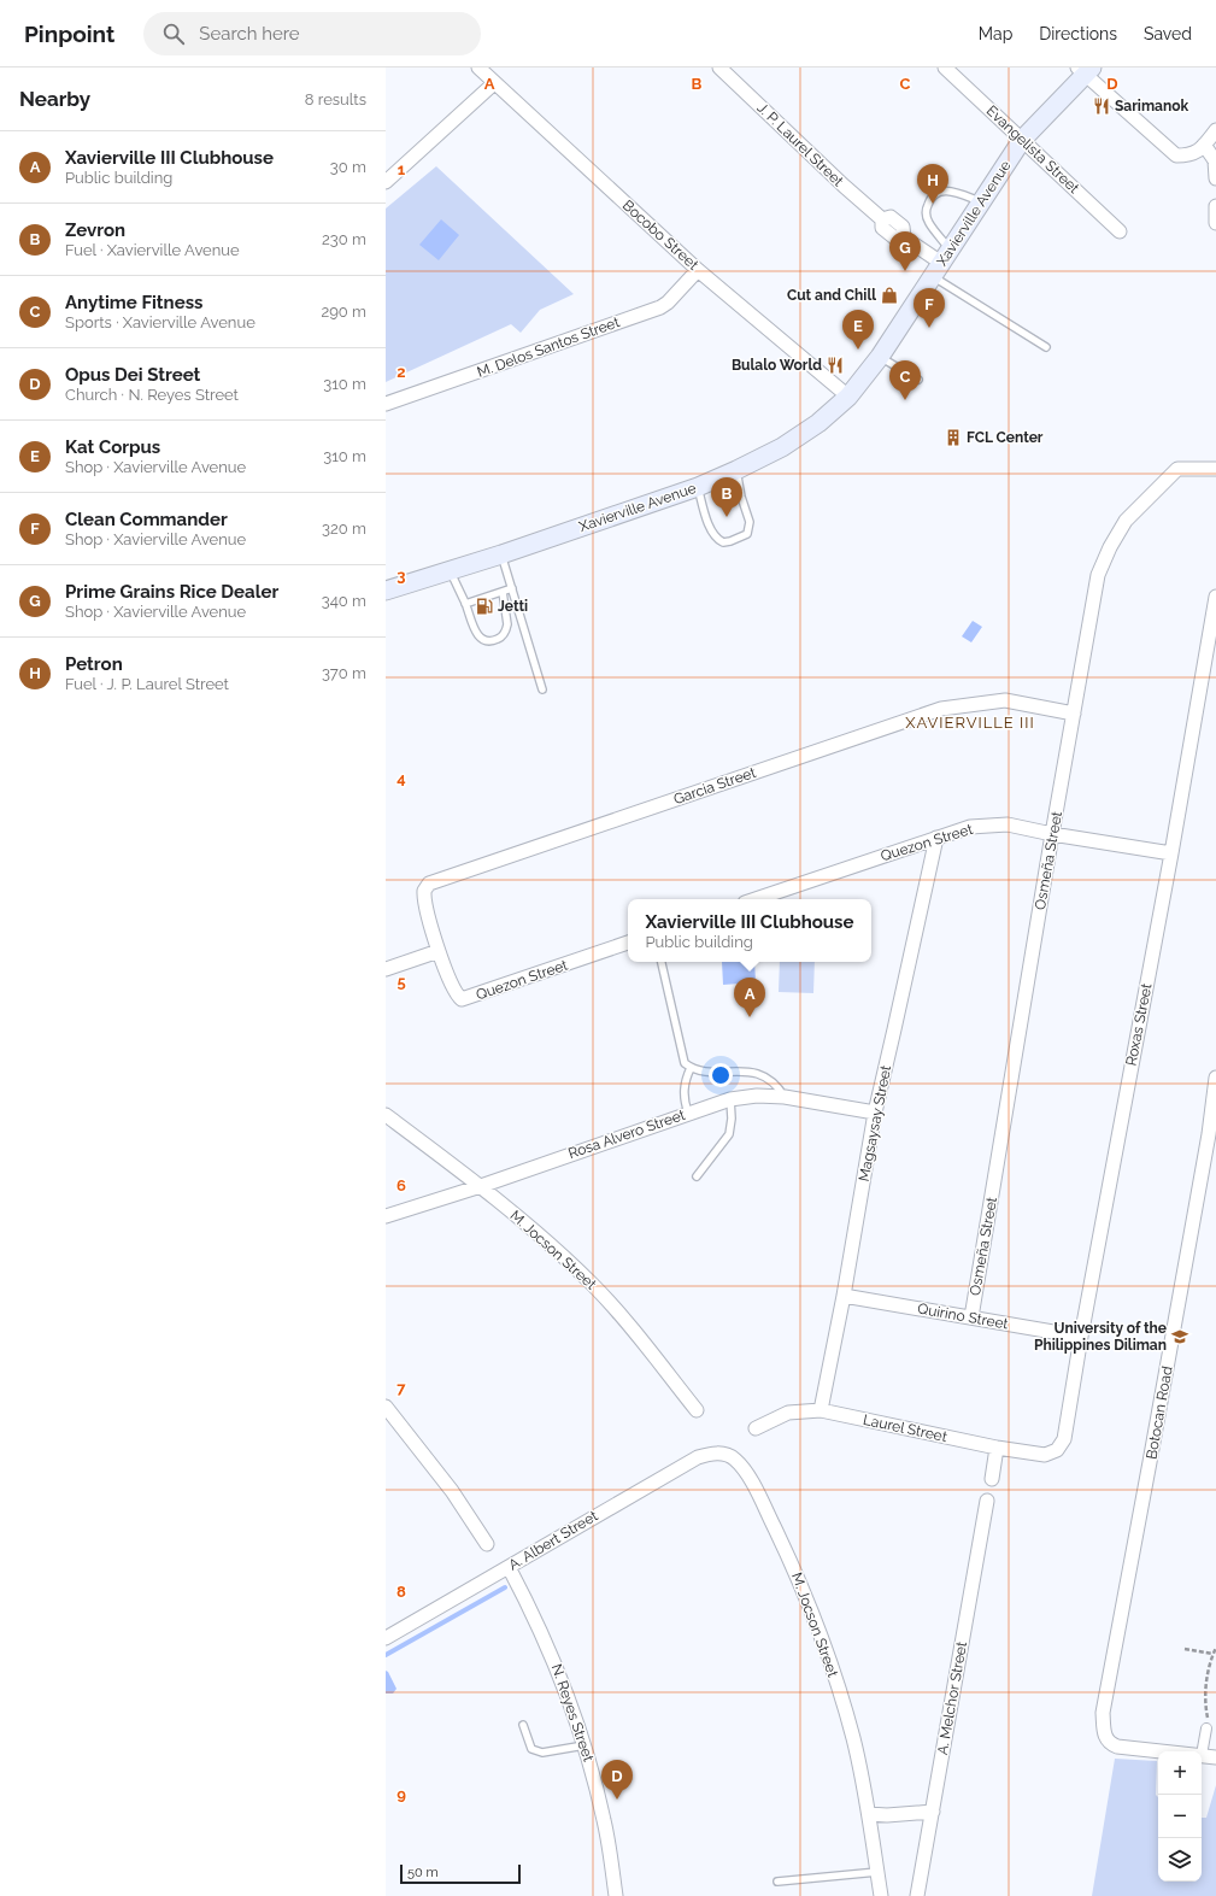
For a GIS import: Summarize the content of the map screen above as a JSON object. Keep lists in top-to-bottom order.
{
  "streets": {
    "main road": ["Xavierville Avenue"],
    "street": [
      "J. P. Laurel Street",
      "Evangelista Street",
      "Bocobo Street",
      "M. Delos Santos Street",
      "Garcia Street",
      "Quezon Street",
      "Osmeña Street",
      "Roxas Street",
      "Magsaysay Street",
      "Rosa Alvero Street",
      "M. Jocson Street",
      "Quirino Street",
      "Botocan Road",
      "Laurel Street",
      "A. Albert Street",
      "A. Melchor Street",
      "N. Reyes Street"
    ]
  },
  "crossings": [
    ["J. P. Laurel Street", "Xavierville Avenue"],
    ["Evangelista Street", "Xavierville Avenue"],
    ["Xavierville Avenue", "Bocobo Street"],
    ["Bocobo Street", "M. Delos Santos Street"],
    ["Garcia Street", "Quezon Street"],
    ["Garcia Street", "Osmeña Street"],
    ["Quezon Street", "Osmeña Street"],
    ["Quezon Street", "Roxas Street"],
    ["Quezon Street", "Magsaysay Street"],
    ["Osmeña Street", "Quirino Street"],
    ["Roxas Street", "Quirino Street"],
    ["Roxas Street", "Laurel Street"],
    ["Magsaysay Street", "Rosa Alvero Street"],
    ["Magsaysay Street", "Quirino Street"],
    ["Magsaysay Street", "Laurel Street"],
    ["Rosa Alvero Street", "M. Jocson Street"],
    ["M. Jocson Street", "A. Albert Street"],
    ["A. Albert Street", "N. Reyes Street"]
  ],
  "districts": ["XAVIERVILLE III"],
  "places": {
    "restaurant": ["Sarimanok", "Bulalo World"],
    "shop": ["Cut and Chill"],
    "building": ["FCL Center"],
    "fuel station": ["Jetti"],
    "school or university": ["University of the Philippines Diliman"]
  },
  "scale_bar": "50 m",
  "page": {
    "header": "Pinpoint",
    "search": "Search here",
    "nav": ["Map", "Directions", "Saved"],
    "heading": ["Nearby", "8 results"],
    "list": [
      {
        "mark": "A",
        "name": "Xavierville III Clubhouse",
        "note": "Public building",
        "value": "30 m"
      },
      {
        "mark": "B",
        "name": "Zevron",
        "note": "Fuel · Xavierville Avenue",
        "value": "230 m"
      },
      {
        "mark": "C",
        "name": "Anytime Fitness",
        "note": "Sports · Xavierville Avenue",
        "value": "290 m"
      },
      {
        "mark": "D",
        "name": "Opus Dei Street",
        "note": "Church · N. Reyes Street",
        "value": "310 m"
      },
      {
        "mark": "E",
        "name": "Kat Corpus",
        "note": "Shop · Xavierville Avenue",
        "value": "310 m"
      },
      {
        "mark": "F",
        "name": "Clean Commander",
        "note": "Shop · Xavierville Avenue",
        "value": "320 m"
      },
      {
        "mark": "G",
        "name": "Prime Grains Rice Dealer",
        "note": "Shop · Xavierville Avenue",
        "value": "340 m"
      },
      {
        "mark": "H",
        "name": "Petron",
        "note": "Fuel · J. P. Laurel Street",
        "value": "370 m"
      }
    ],
    "pins": [
      "H",
      "G",
      "F",
      "E",
      "C",
      "B",
      "A",
      "D"
    ],
    "popup": ["Xavierville III Clubhouse", "Public building"],
    "map_buttons": ["+", "−"],
    "scale": "50 m"
  },
  "grid": {
    "columns": [
      "A",
      "B",
      "C",
      "D"
    ],
    "rows": [
      "1",
      "2",
      "3",
      "4",
      "5",
      "6",
      "7",
      "8",
      "9"
    ]
  }
}
